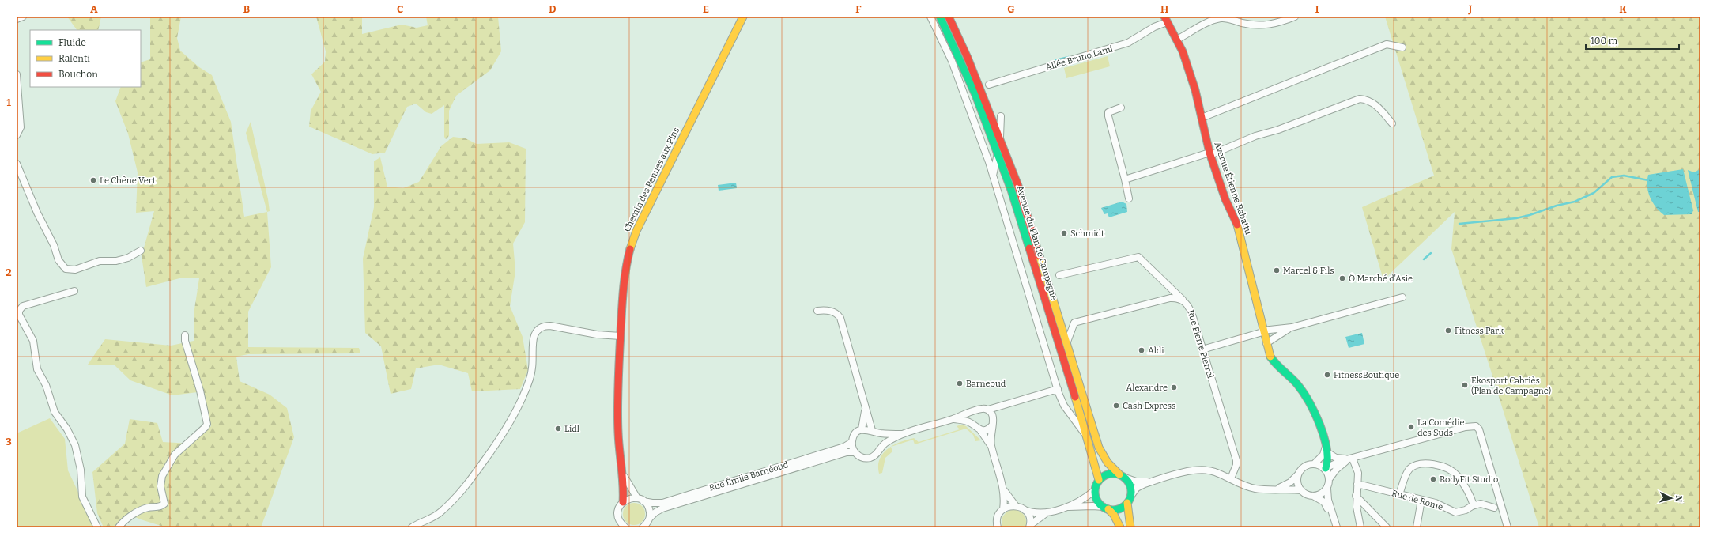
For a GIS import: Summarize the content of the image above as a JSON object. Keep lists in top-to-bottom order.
{
  "streets": {
    "main road": ["Chemin des Pennes aux Pins", "Avenue Étienne Rabattu", "Avenue du Plan de Campagne"],
    "street": [
      "Allée Bruno Lami",
      "Rue Pierre Pierrel",
      "Rue Émile Barnéoud",
      "Rue de Rome"
    ]
  },
  "crossings": [
    ["Allée Bruno Lami", "Avenue Étienne Rabattu"],
    ["Avenue du Plan de Campagne", "Rue Pierre Pierrel"]
  ],
  "places": [
    "Le Chêne Vert",
    "Schmidt",
    "Marcel & Fils",
    "Ô Marché d'Asie",
    "Fitness Park",
    "Aldi",
    "FitnessBoutique",
    "Barneoud",
    "Ekosport Cabriès (Plan de Campagne)",
    "Alexandre",
    "Cash Express",
    "La Comédie des Suds",
    "Lidl",
    "BodyFit Studio"
  ],
  "legend": ["Fluide", "Ralenti", "Bouchon"],
  "scale_bar": "100 m",
  "north": "right",
  "grid": {
    "columns": [
      "A",
      "B",
      "C",
      "D",
      "E",
      "F",
      "G",
      "H",
      "I",
      "J",
      "K"
    ],
    "rows": ["1", "2", "3"]
  }
}
